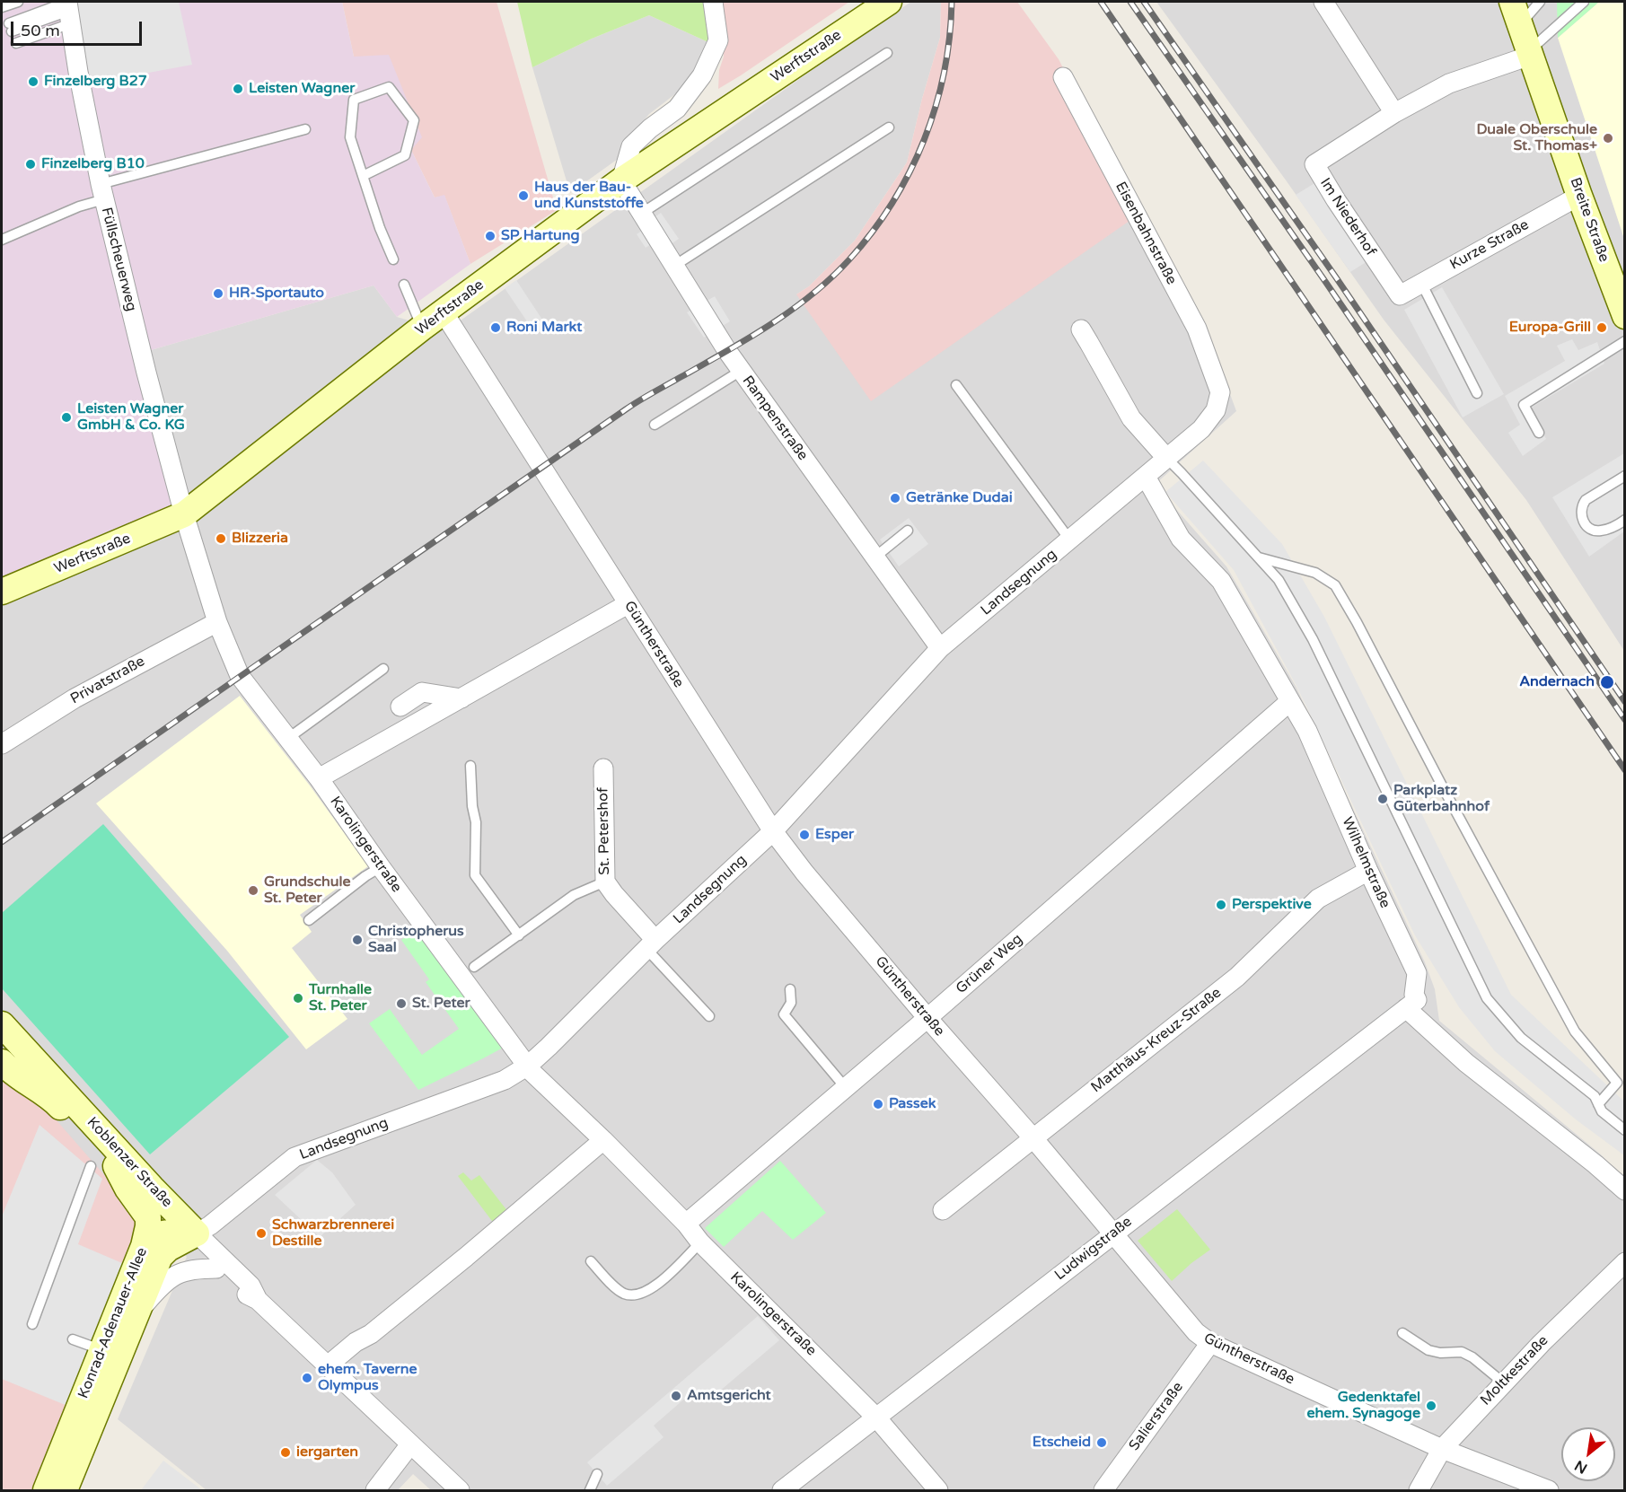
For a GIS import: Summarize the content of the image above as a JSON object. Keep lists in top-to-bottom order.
{
  "streets": {
    "street": [
      "Werftstraße",
      "Im Niederhof",
      "Breite Straße",
      "Eisenbahnstraße",
      "Kurze Straße",
      "Füllscheuerweg",
      "Rampenstraße",
      "Landsegnung",
      "Güntherstraße",
      "Privatstraße",
      "St. Petershof",
      "Karolingerstraße",
      "Wilhelmstraße",
      "Grüner Weg",
      "Matthäus-Kreuz-Straße",
      "Koblenzer Straße",
      "Ludwigstraße",
      "Konrad-Adenauer-Allee",
      "Moltkestraße",
      "Salierstraße"
    ]
  },
  "crossings": [
    ["Werftstraße", "Füllscheuerweg"],
    ["Werftstraße", "Rampenstraße"],
    ["Werftstraße", "Güntherstraße"],
    ["Werftstraße", "Karolingerstraße"],
    ["Im Niederhof", "Breite Straße"],
    ["Im Niederhof", "Kurze Straße"],
    ["Breite Straße", "Kurze Straße"],
    ["Eisenbahnstraße", "Landsegnung"],
    ["Füllscheuerweg", "Karolingerstraße"],
    ["Rampenstraße", "Landsegnung"],
    ["Landsegnung", "Güntherstraße"],
    ["Landsegnung", "St. Petershof"],
    ["Landsegnung", "Karolingerstraße"],
    ["Landsegnung", "Wilhelmstraße"],
    ["Landsegnung", "Koblenzer Straße"],
    ["Landsegnung", "Konrad-Adenauer-Allee"],
    ["Güntherstraße", "Grüner Weg"],
    ["Güntherstraße", "Matthäus-Kreuz-Straße"],
    ["Güntherstraße", "Ludwigstraße"],
    ["Güntherstraße", "Moltkestraße"],
    ["Güntherstraße", "Salierstraße"],
    ["Privatstraße", "Karolingerstraße"],
    ["Karolingerstraße", "Grüner Weg"],
    ["Karolingerstraße", "Ludwigstraße"],
    ["Wilhelmstraße", "Grüner Weg"],
    ["Wilhelmstraße", "Matthäus-Kreuz-Straße"],
    ["Wilhelmstraße", "Ludwigstraße"],
    ["Koblenzer Straße", "Konrad-Adenauer-Allee"]
  ],
  "places": [
    "Finzelberg B27",
    "Leisten Wagner",
    "Duale Oberschule St. Thomas+",
    "Finzelberg B10",
    "Haus der Bau- und Kunststoffe",
    "SP Hartung",
    "HR-Sportauto",
    "Roni Markt",
    "Europa-Grill",
    "Leisten Wagner GmbH & Co. KG",
    "Getränke Dudai",
    "Blizzeria",
    "Andernach",
    "Parkplatz Güterbahnhof",
    "Esper",
    "Grundschule St. Peter",
    "Perspektive",
    "Christopherus Saal",
    "Turnhalle St. Peter",
    "St. Peter",
    "Passek",
    "Schwarzbrennerei Destille",
    "ehem. Taverne Olympus",
    "Amtsgericht",
    "Gedenktafel ehem. Synagoge",
    "Etscheid",
    "iergarten"
  ],
  "scale_bar": "50 m",
  "north": "bottom left"
}
